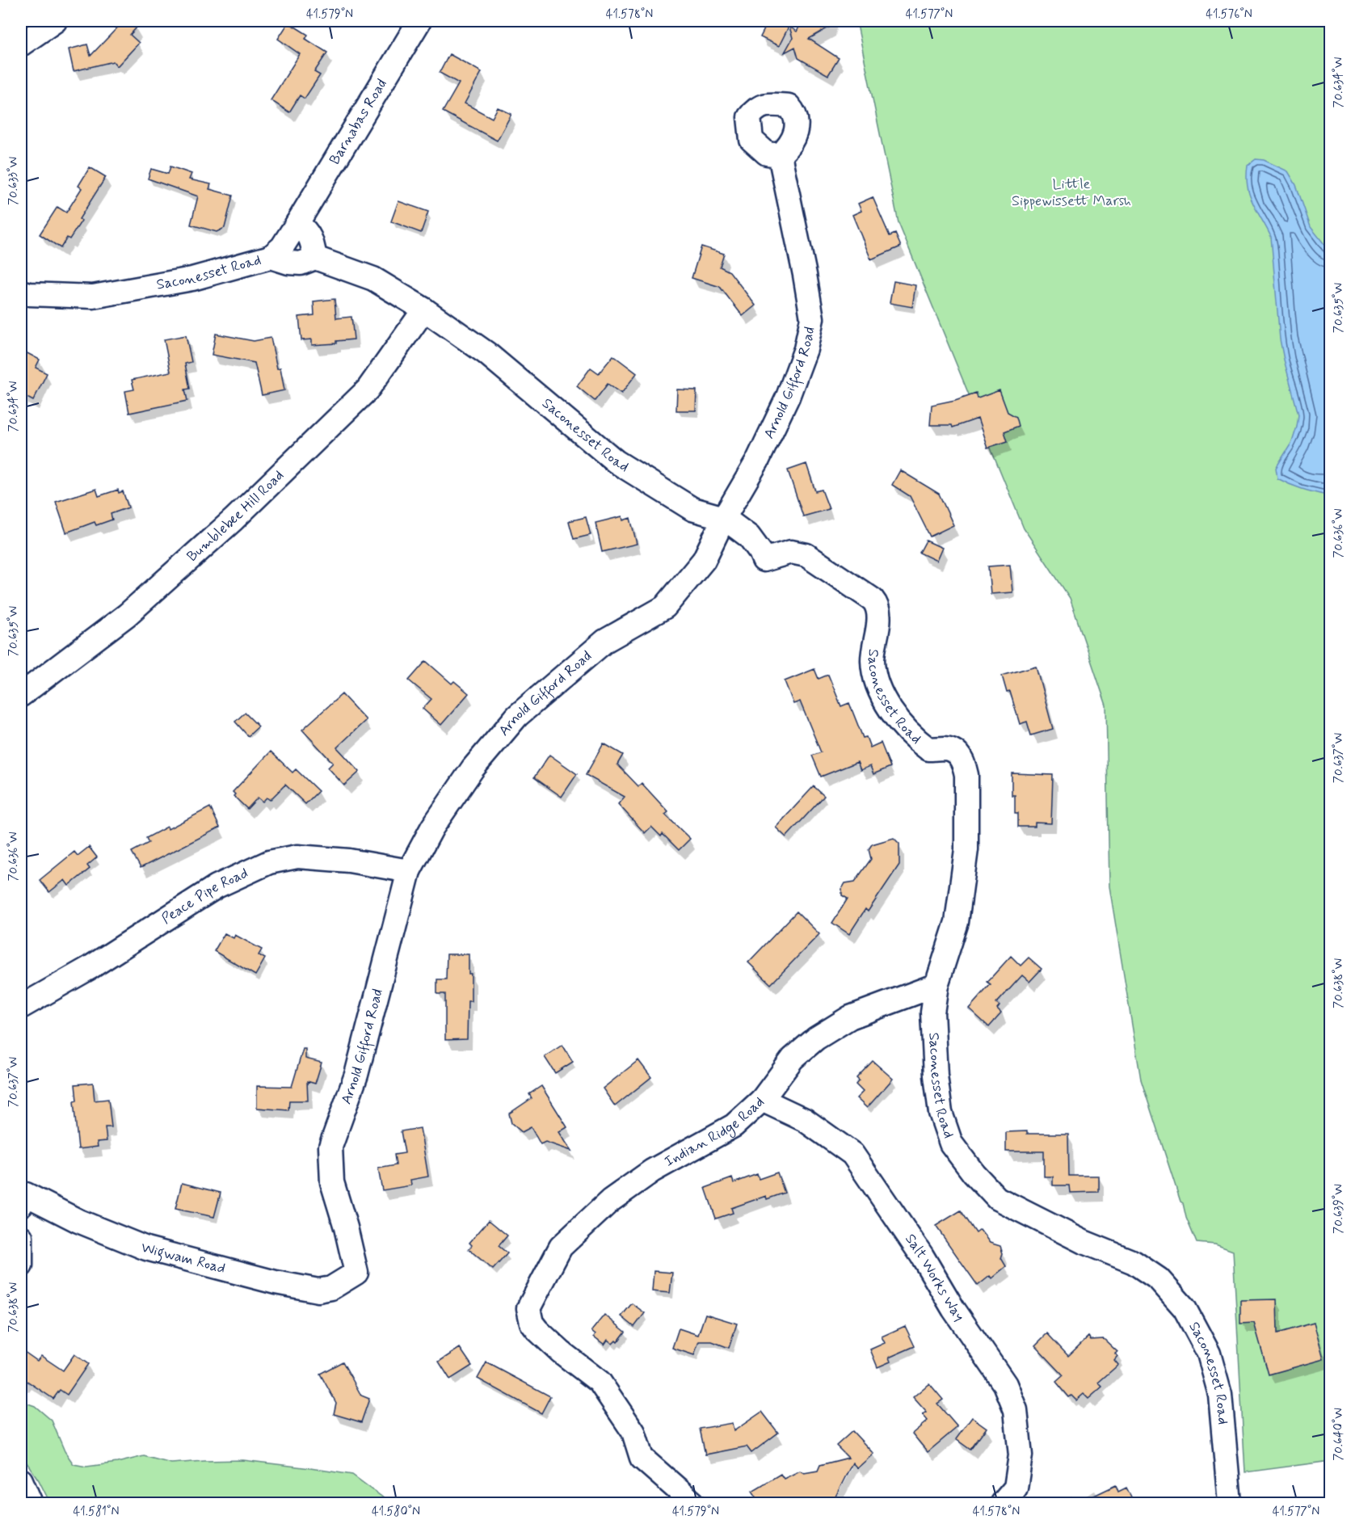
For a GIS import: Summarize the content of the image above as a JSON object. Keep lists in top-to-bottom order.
{
  "streets": {
    "street": [
      "Barnabas Road",
      "Saconesset Road",
      "Arnold Gifford Road",
      "Bumblebee Hill Road",
      "Peace Pipe Road",
      "Indian Ridge Road",
      "Wigwam Road",
      "Salt Works Way"
    ]
  },
  "crossings": [
    ["Barnabas Road", "Saconesset Road"],
    ["Saconesset Road", "Arnold Gifford Road"],
    ["Saconesset Road", "Bumblebee Hill Road"],
    ["Saconesset Road", "Indian Ridge Road"],
    ["Arnold Gifford Road", "Peace Pipe Road"],
    ["Arnold Gifford Road", "Wigwam Road"],
    ["Indian Ridge Road", "Salt Works Way"]
  ],
  "parks": ["Little Sippewissett Marsh"],
  "coordinates": [
    "41.579°N",
    "41.578°N",
    "41.577°N",
    "41.576°N",
    "70.634°W",
    "70.633°W",
    "70.635°W",
    "70.636°W",
    "70.637°W",
    "70.638°W",
    "70.639°W",
    "70.640°W",
    "41.581°N",
    "41.580°N"
  ]
}
